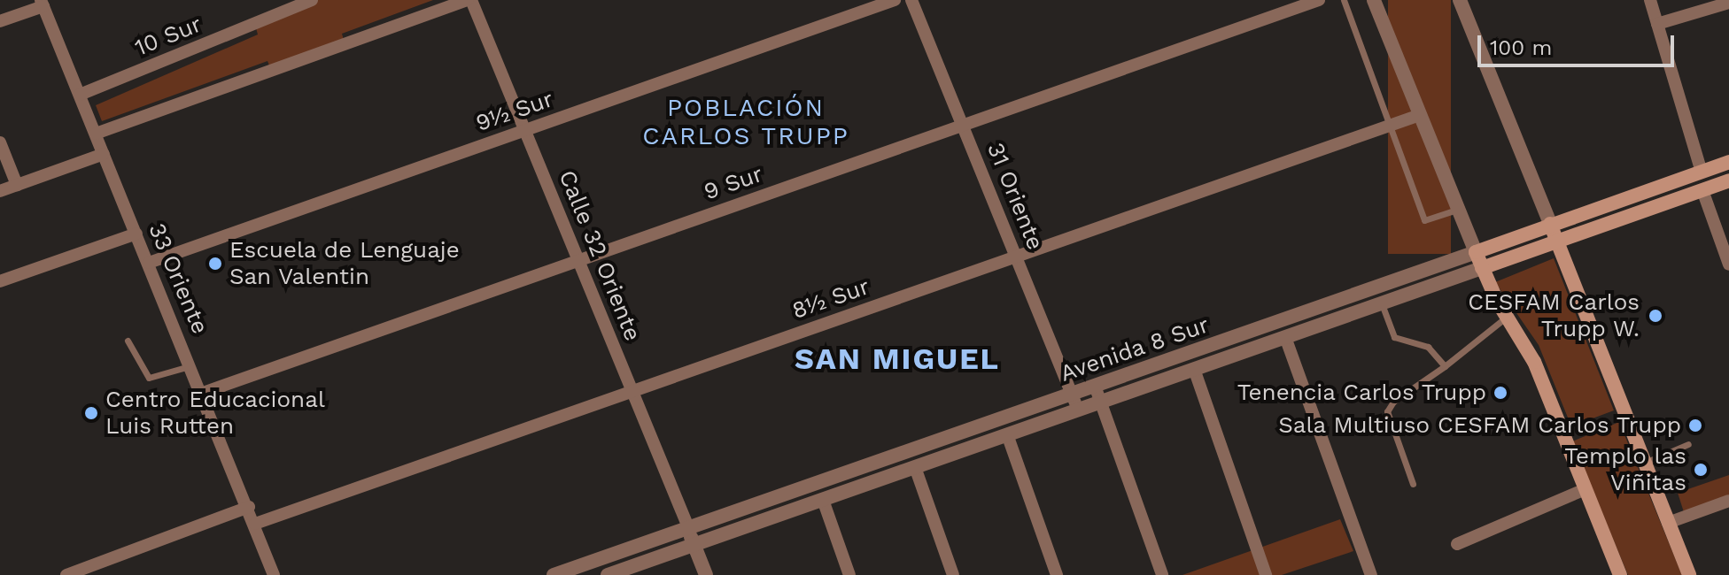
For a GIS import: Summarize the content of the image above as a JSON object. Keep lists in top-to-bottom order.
{
  "streets": {
    "main road": ["Avenida 8 Sur"],
    "street": [
      "10 Sur",
      "9½ Sur",
      "9 Sur",
      "31 Oriente",
      "Calle 32 Oriente",
      "33 Oriente",
      "8½ Sur"
    ]
  },
  "crossings": [
    ["10 Sur", "33 Oriente"],
    ["9½ Sur", "Calle 32 Oriente"],
    ["9½ Sur", "33 Oriente"],
    ["9 Sur", "31 Oriente"],
    ["9 Sur", "Calle 32 Oriente"],
    ["9 Sur", "33 Oriente"],
    ["31 Oriente", "8½ Sur"],
    ["31 Oriente", "Avenida 8 Sur"],
    ["Calle 32 Oriente", "8½ Sur"],
    ["Calle 32 Oriente", "Avenida 8 Sur"],
    ["33 Oriente", "8½ Sur"]
  ],
  "districts": ["POBLACIÓN CARLOS TRUPP", "SAN MIGUEL"],
  "places": [
    "Escuela de Lenguaje San Valentin",
    "CESFAM Carlos Trupp W.",
    "Tenencia Carlos Trupp",
    "Centro Educacional Luis Rutten",
    "Sala Multiuso CESFAM Carlos Trupp",
    "Templo las Viñitas"
  ],
  "scale_bar": "100 m"
}
